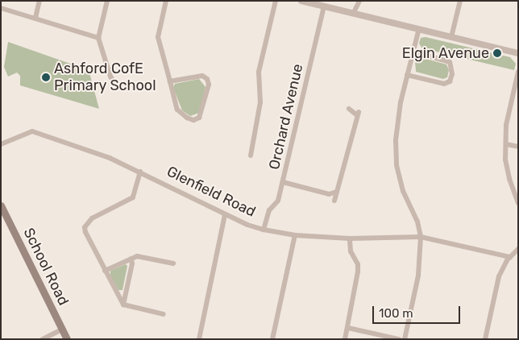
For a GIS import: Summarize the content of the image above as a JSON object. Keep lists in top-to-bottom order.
{
  "streets": {
    "main road": ["School Road"],
    "street": ["Orchard Avenue", "Glenfield Road"]
  },
  "crossings": [
    ["Orchard Avenue", "Glenfield Road"]
  ],
  "places": ["Elgin Avenue", "Ashford CofE Primary School"],
  "scale_bar": "100 m"
}
